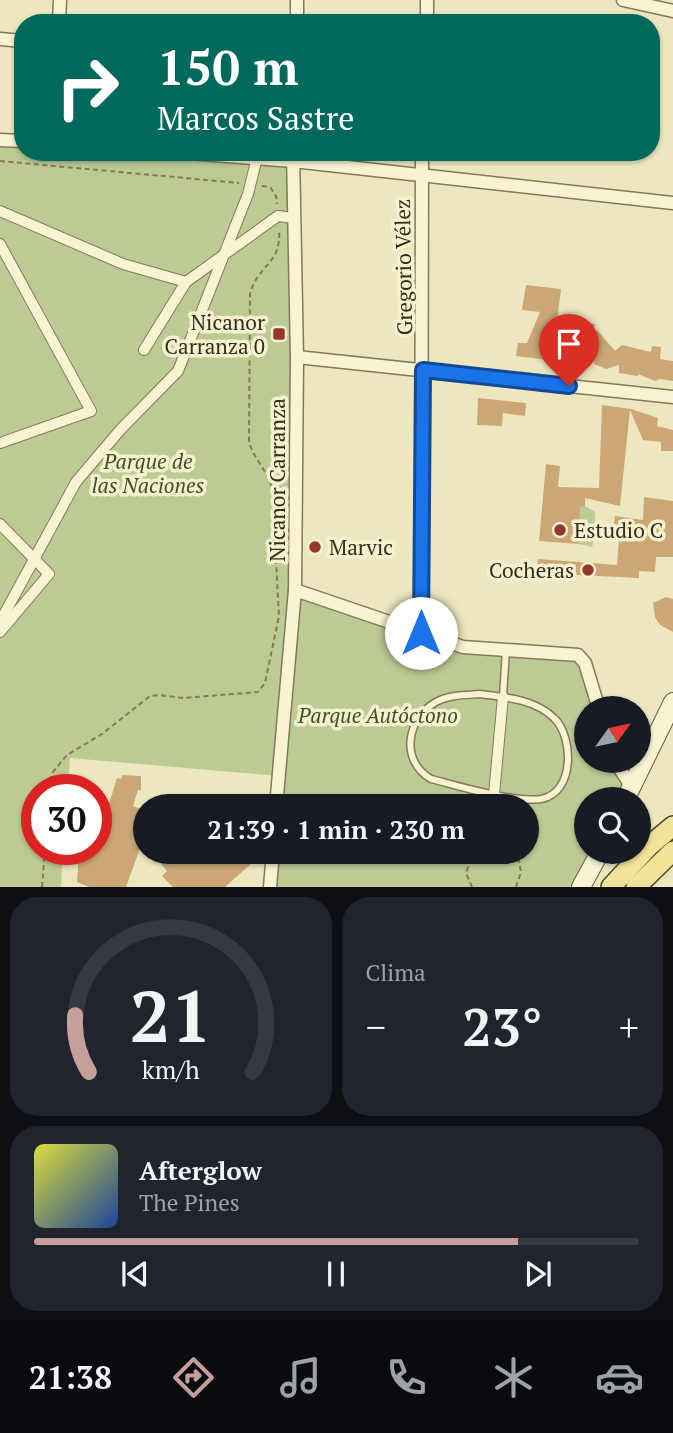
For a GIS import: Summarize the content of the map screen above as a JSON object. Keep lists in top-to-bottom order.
{
  "streets": {
    "street": ["Gregorio Vélez", "Nicanor Carranza"]
  },
  "parks": ["Parque de las Naciones", "Parque Autóctono"],
  "places": {
    "transit": ["Nicanor Carranza 0"],
    "other": ["Estudio C", "Marvic", "Cocheras"]
  },
  "north": "top right",
  "page": {
    "turn": ["150 m", "Marcos Sastre"],
    "limit": "30",
    "trip": "21:39 · 1 min · 230 m",
    "tile": "Clima",
    "heat": ["−", "23°", "+"],
    "song": ["Afterglow", "The Pines"],
    "tabs": "21:38",
    "gauge": ["21", "km/h"]
  }
}
